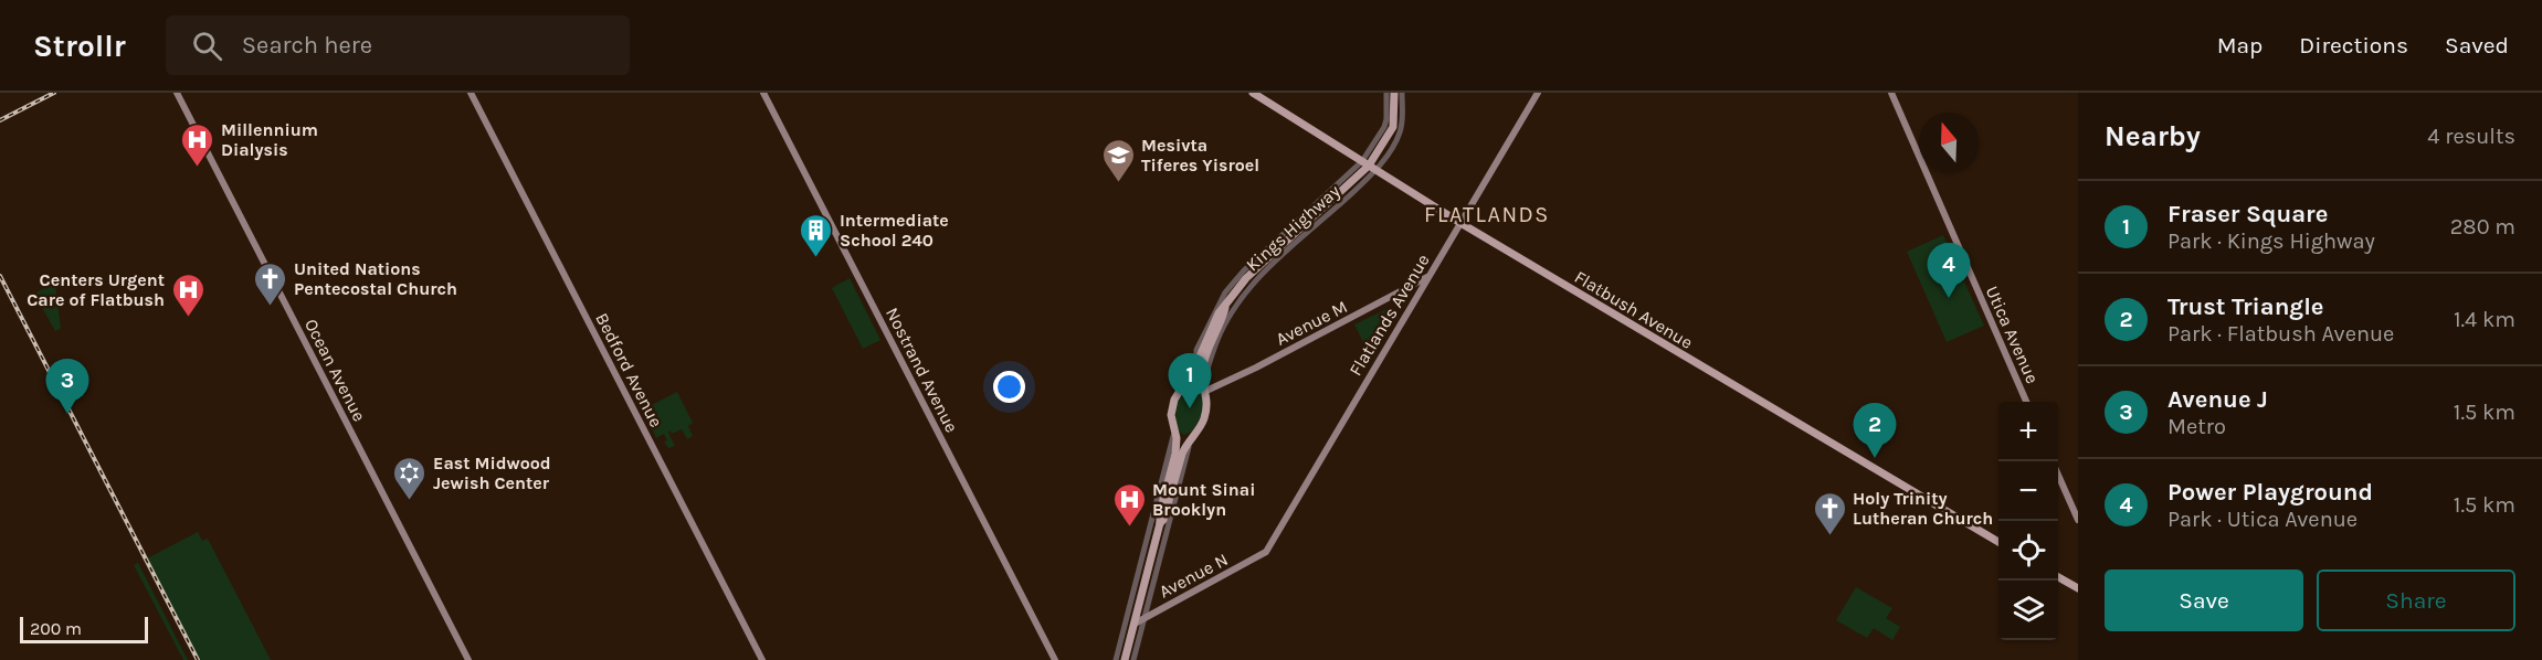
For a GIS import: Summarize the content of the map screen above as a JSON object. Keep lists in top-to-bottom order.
{
  "streets": {
    "main road": [
      "Kings Highway",
      "Flatbush Avenue",
      "Flatlands Avenue",
      "Avenue M",
      "Utica Avenue",
      "Ocean Avenue",
      "Bedford Avenue",
      "Nostrand Avenue",
      "Avenue N"
    ]
  },
  "crossings": [
    ["Kings Highway", "Flatbush Avenue"],
    ["Kings Highway", "Avenue M"],
    ["Kings Highway", "Avenue N"],
    ["Flatbush Avenue", "Flatlands Avenue"],
    ["Flatlands Avenue", "Avenue M"],
    ["Flatlands Avenue", "Avenue N"]
  ],
  "districts": ["FLATLANDS"],
  "places": {
    "hospital": ["Millennium Dialysis", "Centers Urgent Care of Flatbush", "Mount Sinai Brooklyn"],
    "school or university": ["Mesivta Tiferes Yisroel"],
    "building": ["Intermediate School 240"],
    "church": ["United Nations Pentecostal Church", "Holy Trinity Lutheran Church"],
    "synagogue": ["East Midwood Jewish Center"]
  },
  "scale_bar": "200 m",
  "north": "top",
  "page": {
    "header": "Strollr",
    "search": "Search here",
    "nav": ["Map", "Directions", "Saved"],
    "heading": ["Nearby", "4 results"],
    "list": [
      {
        "mark": "1",
        "name": "Fraser Square",
        "note": "Park · Kings Highway",
        "value": "280 m"
      },
      {
        "mark": "2",
        "name": "Trust Triangle",
        "note": "Park · Flatbush Avenue",
        "value": "1.4 km"
      },
      {
        "mark": "3",
        "name": "Avenue J",
        "note": "Metro",
        "value": "1.5 km"
      },
      {
        "mark": "4",
        "name": "Power Playground",
        "note": "Park · Utica Avenue",
        "value": "1.5 km"
      }
    ],
    "pins": [
      "4",
      "1",
      "3",
      "2"
    ],
    "map_buttons": ["+", "−"],
    "buttons": ["Save", "Share"],
    "scale": "200 m"
  }
}
